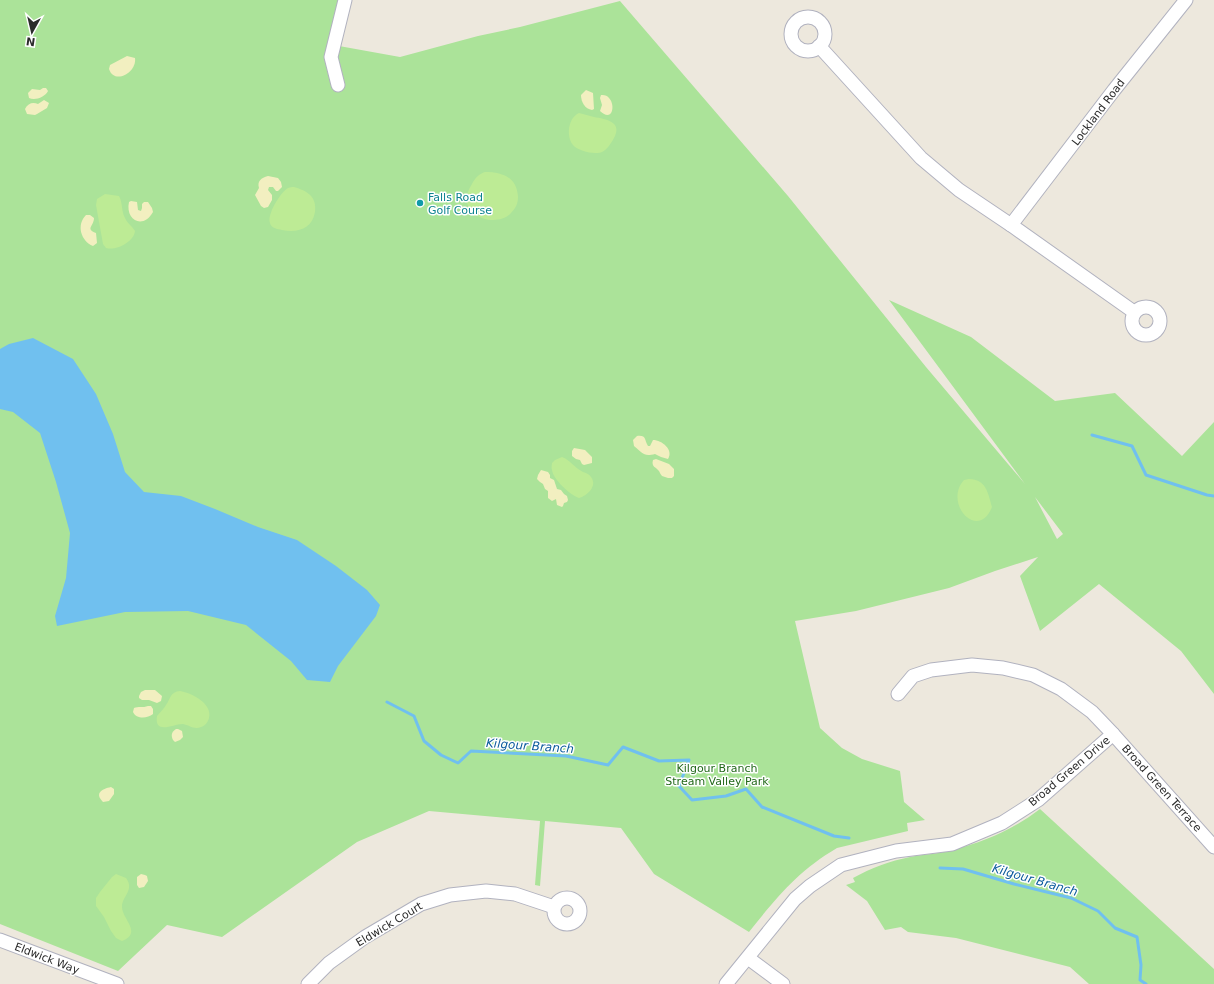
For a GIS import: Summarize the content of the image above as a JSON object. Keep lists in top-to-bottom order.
{
  "streets": {
    "street": [
      "Lockland Road",
      "Broad Green Drive",
      "Broad Green Terrace",
      "Eldwick Court",
      "Eldwick Way"
    ]
  },
  "crossings": [
    ["Broad Green Drive", "Broad Green Terrace"]
  ],
  "water": ["Kilgour Branch"],
  "parks": ["Kilgour Branch Stream Valley Park"],
  "places": ["Falls Road Golf Course"],
  "north": "bottom"
}
